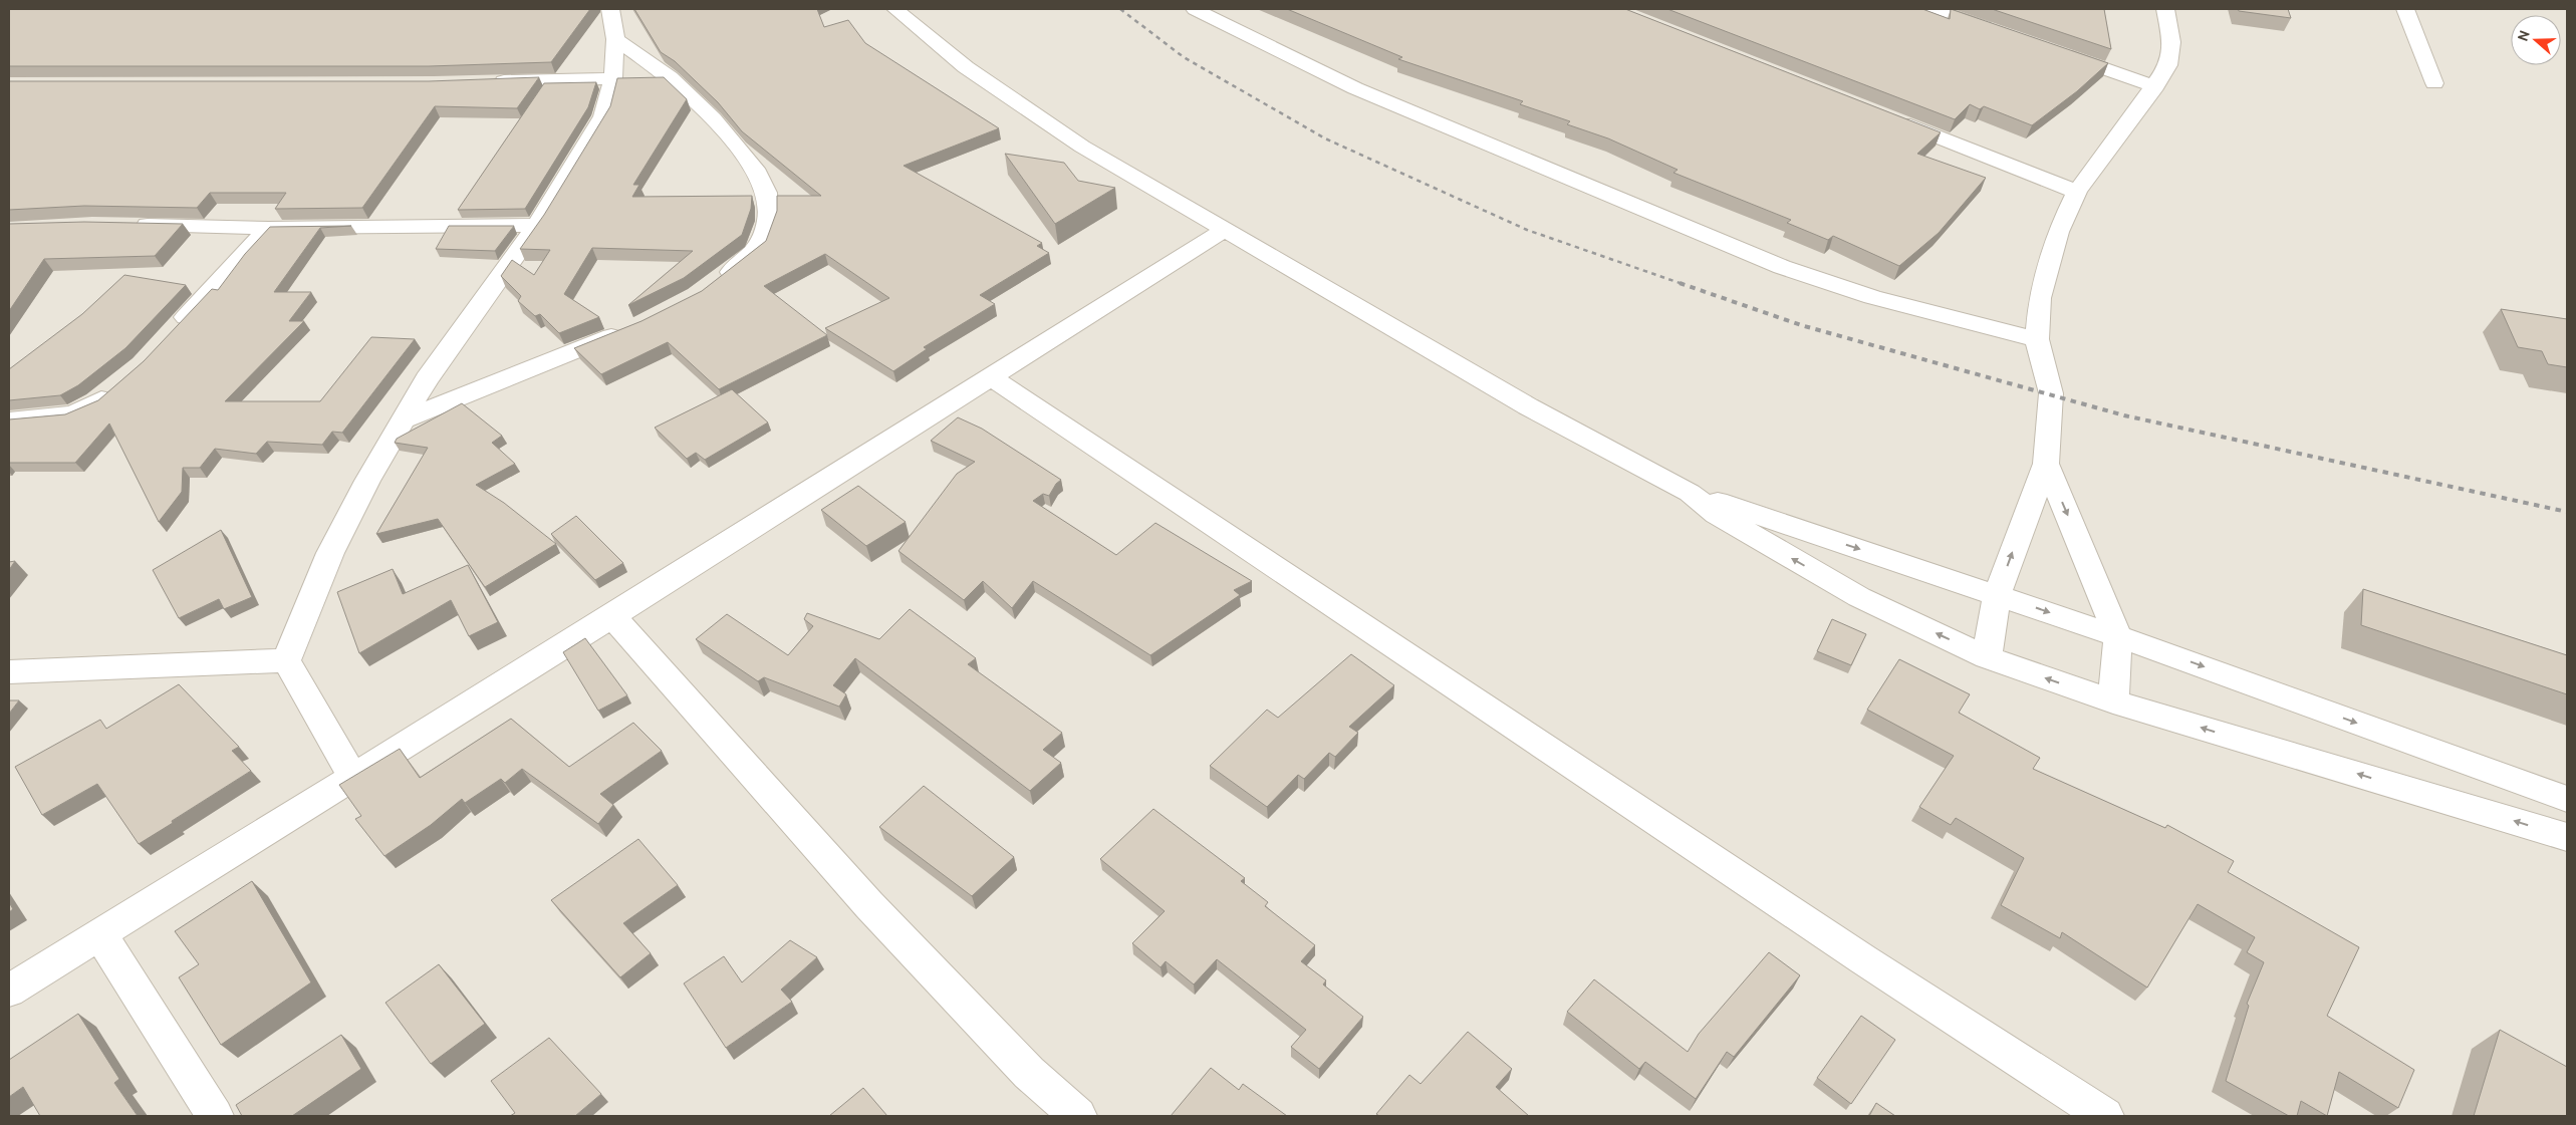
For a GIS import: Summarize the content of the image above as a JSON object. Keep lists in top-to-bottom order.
{
  "north": "left"
}
